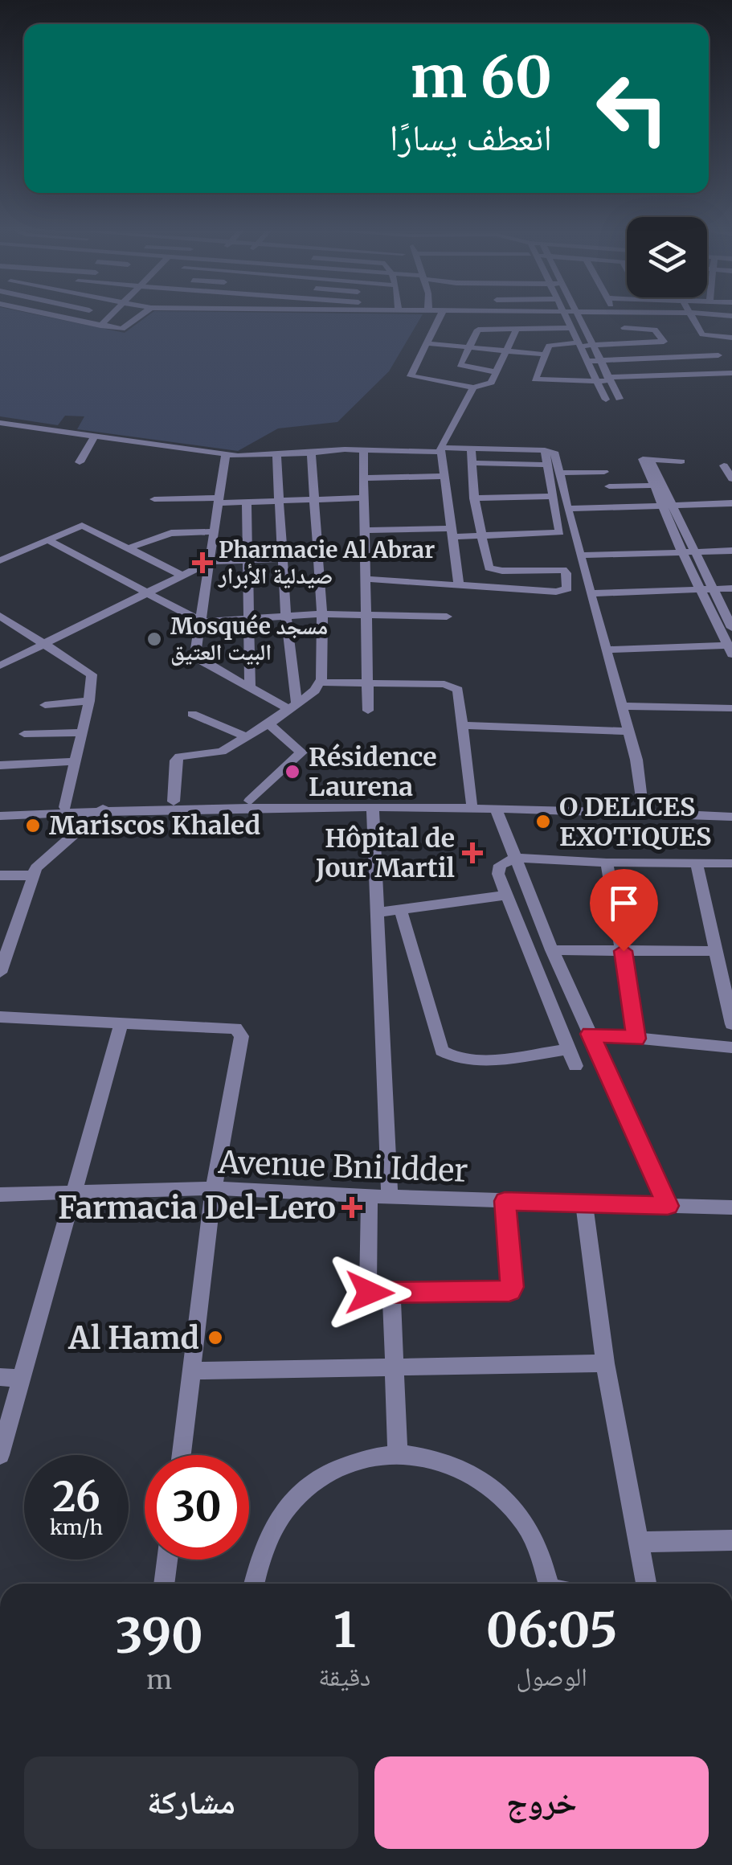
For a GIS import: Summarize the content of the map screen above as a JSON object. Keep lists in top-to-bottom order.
{
  "streets": {
    "street": ["Avenue Bni Idder"]
  },
  "places": {
    "health": ["Pharmacie Al Abrar صيدلية الأبرار", "Hôpital de Jour Martil", "Farmacia Del-Lero"],
    "other": [
      "Mosquée مسجد البيت العتيق",
      "Résidence Laurena",
      "O DELICES EXOTIQUES",
      "Mariscos Khaled",
      "Al Hamd"
    ]
  },
  "page": {
    "turn": ["60 m", "انعطف يسارًا"],
    "speed": "26 km/h",
    "limit": "30",
    "eta": [
      "06:05",
      "الوصول",
      "1",
      "دقيقة",
      "390",
      "m"
    ],
    "buttons": ["خروج", "مشاركة"]
  }
}
